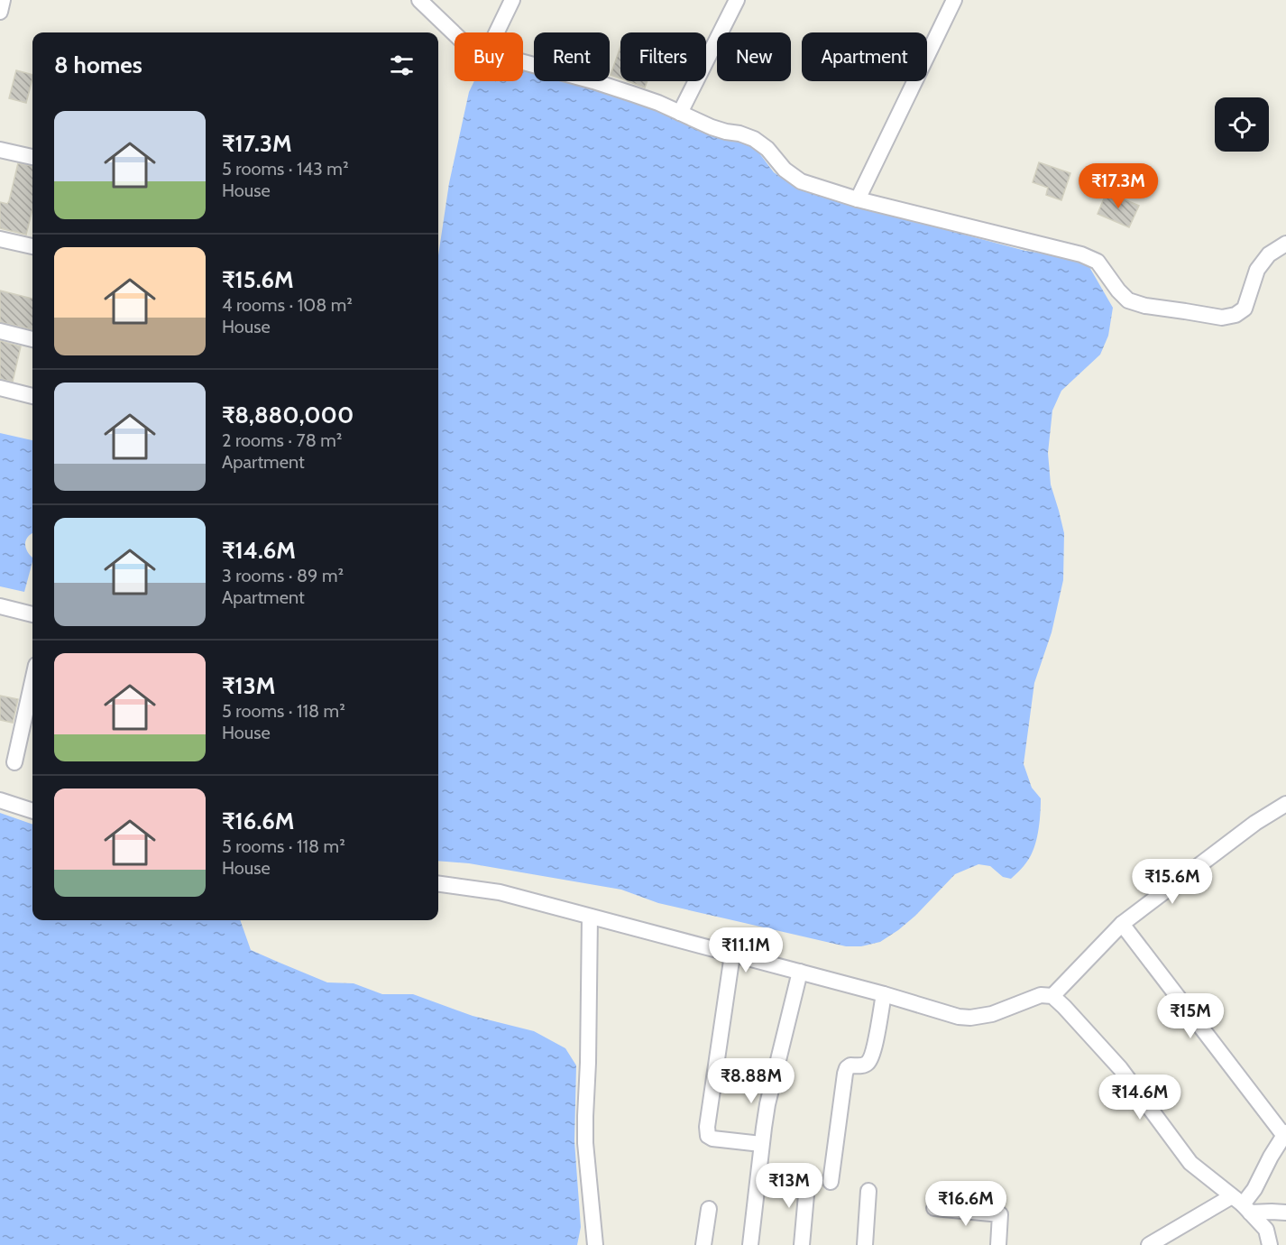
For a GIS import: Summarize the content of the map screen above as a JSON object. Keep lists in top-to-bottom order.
{
  "page": {
    "chip": [
      "Buy",
      "Rent",
      "Filters",
      "New",
      "Apartment"
    ],
    "heading": "8 homes",
    "list": [
      {
        "name": "₹17.3M",
        "note": "5 rooms · 143 m² · House"
      },
      {
        "name": "₹15.6M",
        "note": "4 rooms · 108 m² · House"
      },
      {
        "name": "₹8,880,000",
        "note": "2 rooms · 78 m² · Apartment"
      },
      {
        "name": "₹14.6M",
        "note": "3 rooms · 89 m² · Apartment"
      },
      {
        "name": "₹13M",
        "note": "5 rooms · 118 m² · House"
      },
      {
        "name": "₹16.6M",
        "note": "5 rooms · 118 m² · House"
      }
    ],
    "price": [
      "₹17.3M",
      "₹15.6M",
      "₹11.1M",
      "₹15M",
      "₹8.88M",
      "₹14.6M",
      "₹13M",
      "₹16.6M"
    ]
  }
}
